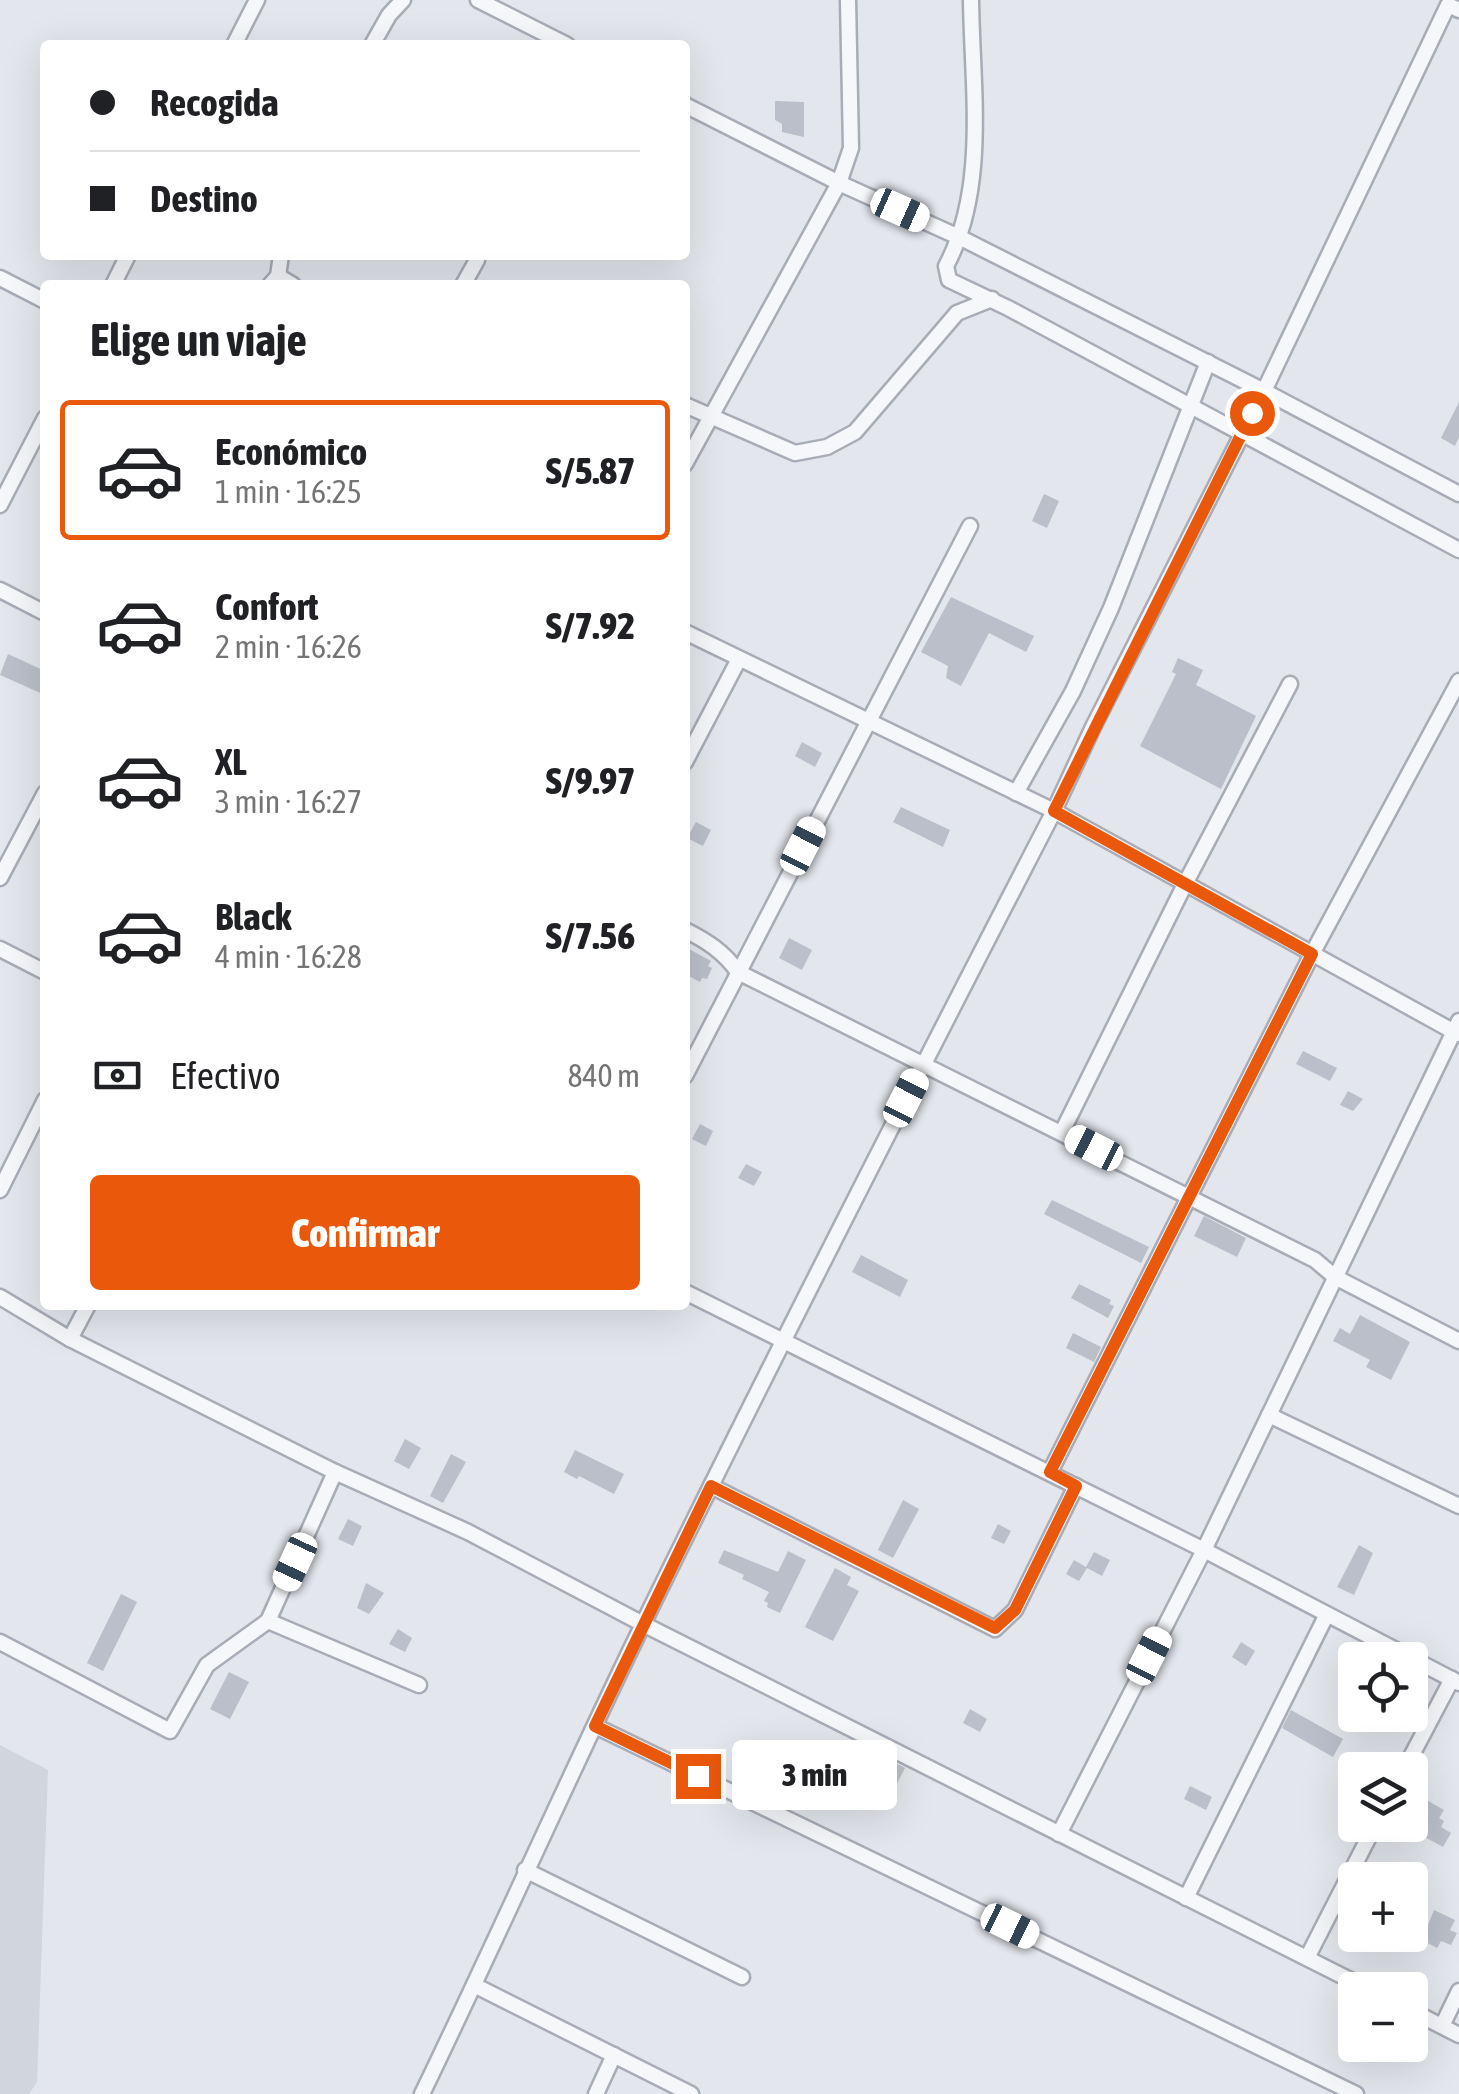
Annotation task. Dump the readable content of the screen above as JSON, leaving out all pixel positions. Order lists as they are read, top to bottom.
{
  "page": {
    "banner": ["Recogida", "Destino"],
    "heading": "Elige un viaje",
    "list": [
      {
        "name": "Económico",
        "note": "1 min · 16:25",
        "value": "S/5.87"
      },
      {
        "name": "Confort",
        "note": "2 min · 16:26",
        "value": "S/7.92"
      },
      {
        "name": "XL",
        "note": "3 min · 16:27",
        "value": "S/9.97"
      },
      {
        "name": "Black",
        "note": "4 min · 16:28",
        "value": "S/7.56"
      }
    ],
    "pay": ["Efectivo", "840 m"],
    "buttons": "Confirmar",
    "map_buttons": ["+", "−"],
    "bubble": "3 min"
  }
}
